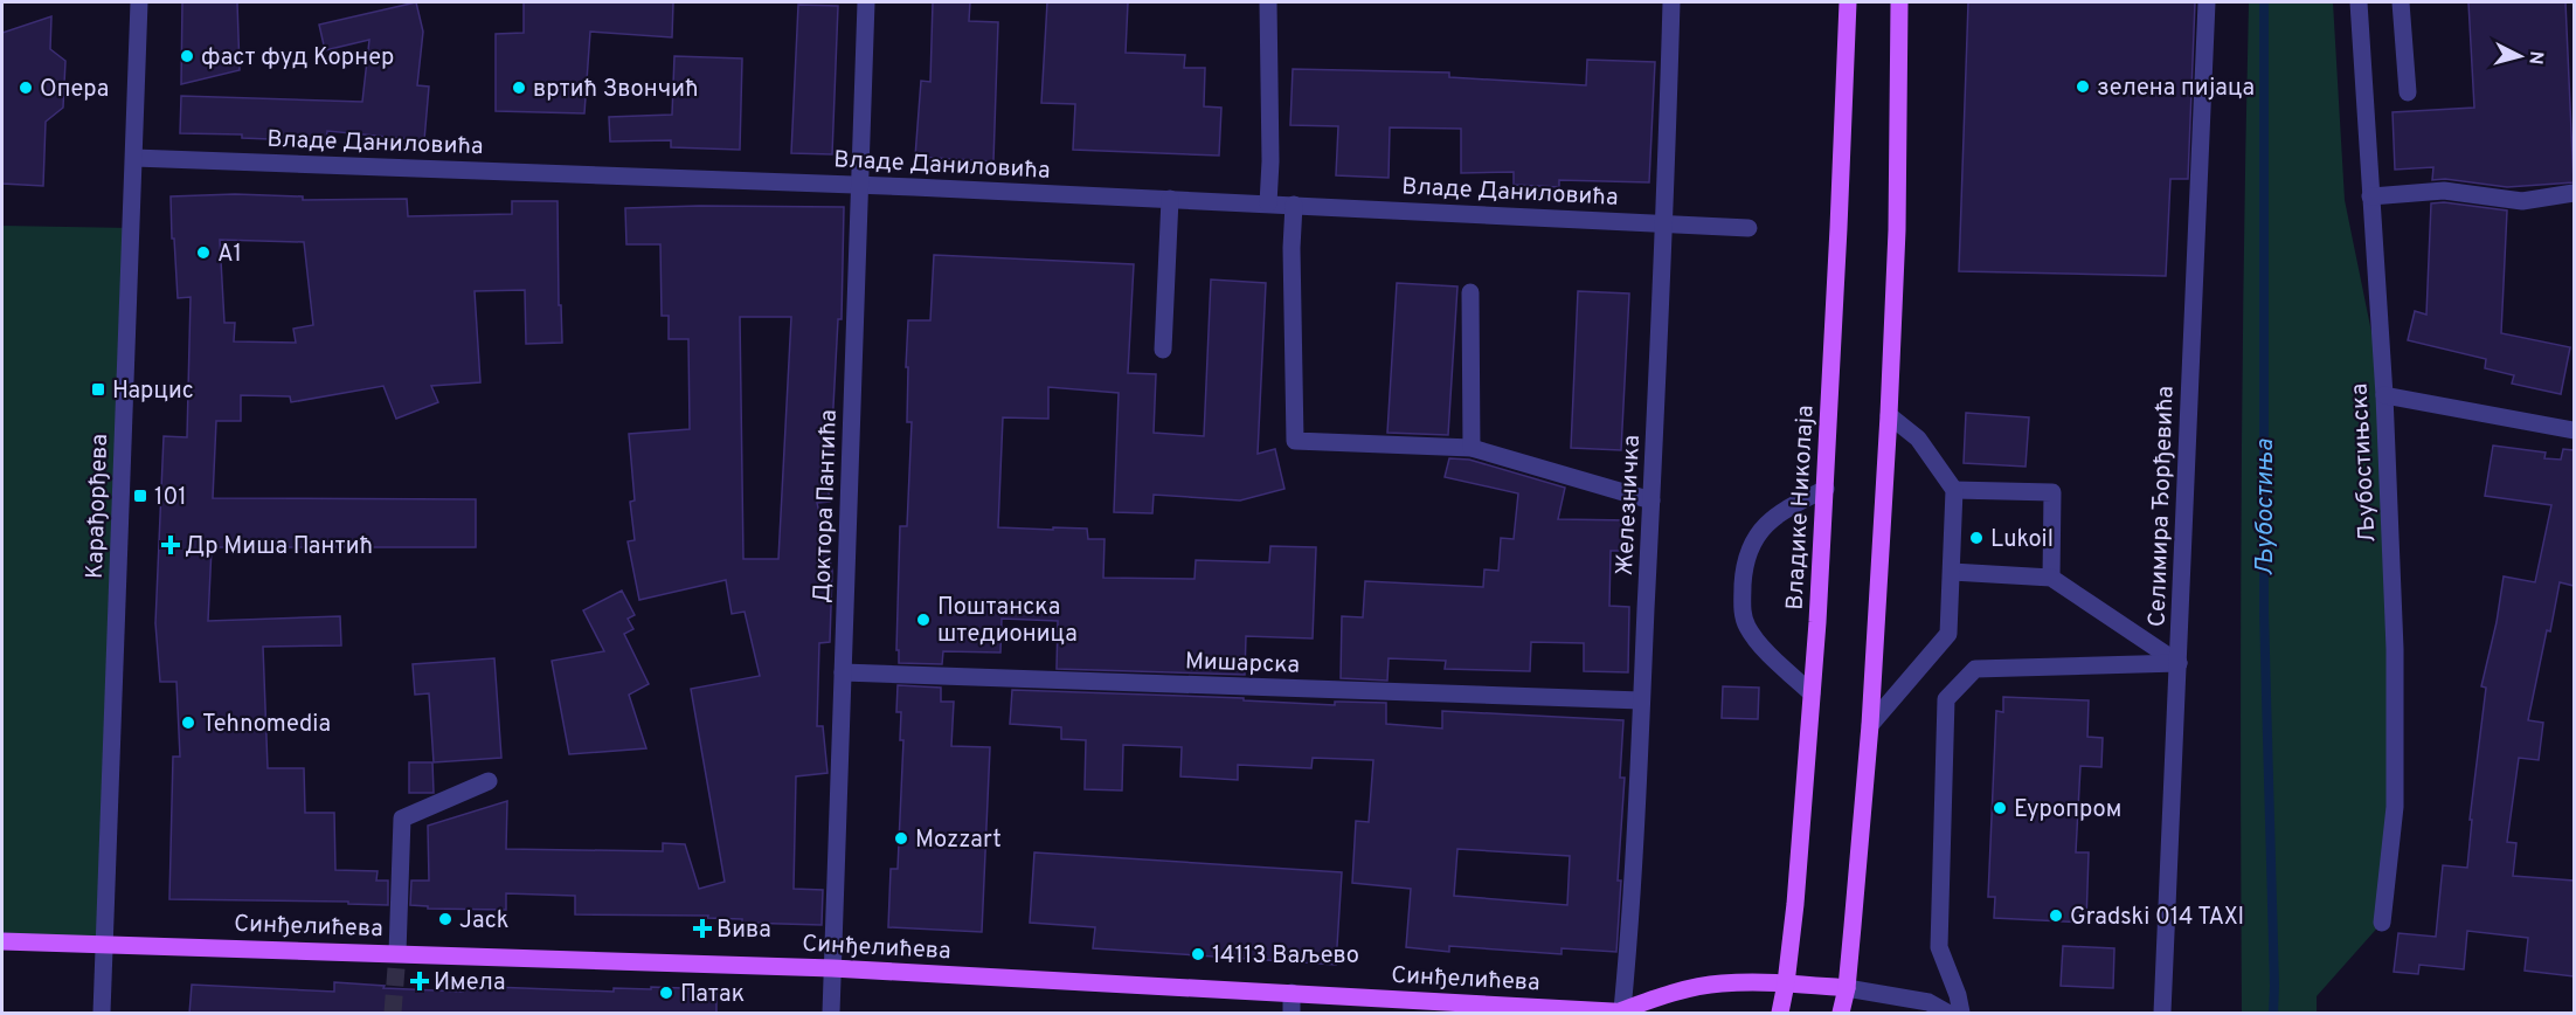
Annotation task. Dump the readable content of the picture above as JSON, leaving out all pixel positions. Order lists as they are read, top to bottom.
{
  "streets": {
    "main road": ["Владике Николаја", "Синђелићева"],
    "street": [
      "Владе Даниловића",
      "Љубостињска",
      "Железничка",
      "Карађорђева",
      "Доктора Пантића",
      "Селимира Ђорђевића",
      "Мишарска"
    ]
  },
  "crossings": [
    ["Владе Даниловића", "Железничка"],
    ["Владе Даниловића", "Карађорђева"],
    ["Владе Даниловића", "Доктора Пантића"],
    ["Железничка", "Мишарска"],
    ["Железничка", "Синђелићева"],
    ["Карађорђева", "Синђелићева"],
    ["Доктора Пантића", "Мишарска"],
    ["Доктора Пантића", "Синђелићева"],
    ["Владике Николаја", "Синђелићева"]
  ],
  "water": ["Љубостиња"],
  "places": {
    "other": [
      "фаст фуд Корнер",
      "зелена пијаца",
      "Опера",
      "вртић Звончић",
      "A1",
      "Lukoil",
      "Поштанска штедионица",
      "Tehnomedia",
      "Еуропром",
      "Mozzart",
      "Gradski 014 TAXI",
      "Jack",
      "14113 Ваљево",
      "Патак"
    ],
    "transit": ["Нарцис", "101"],
    "health": ["Др Миша Пантић", "Вива", "Имела"]
  },
  "north": "right"
}
